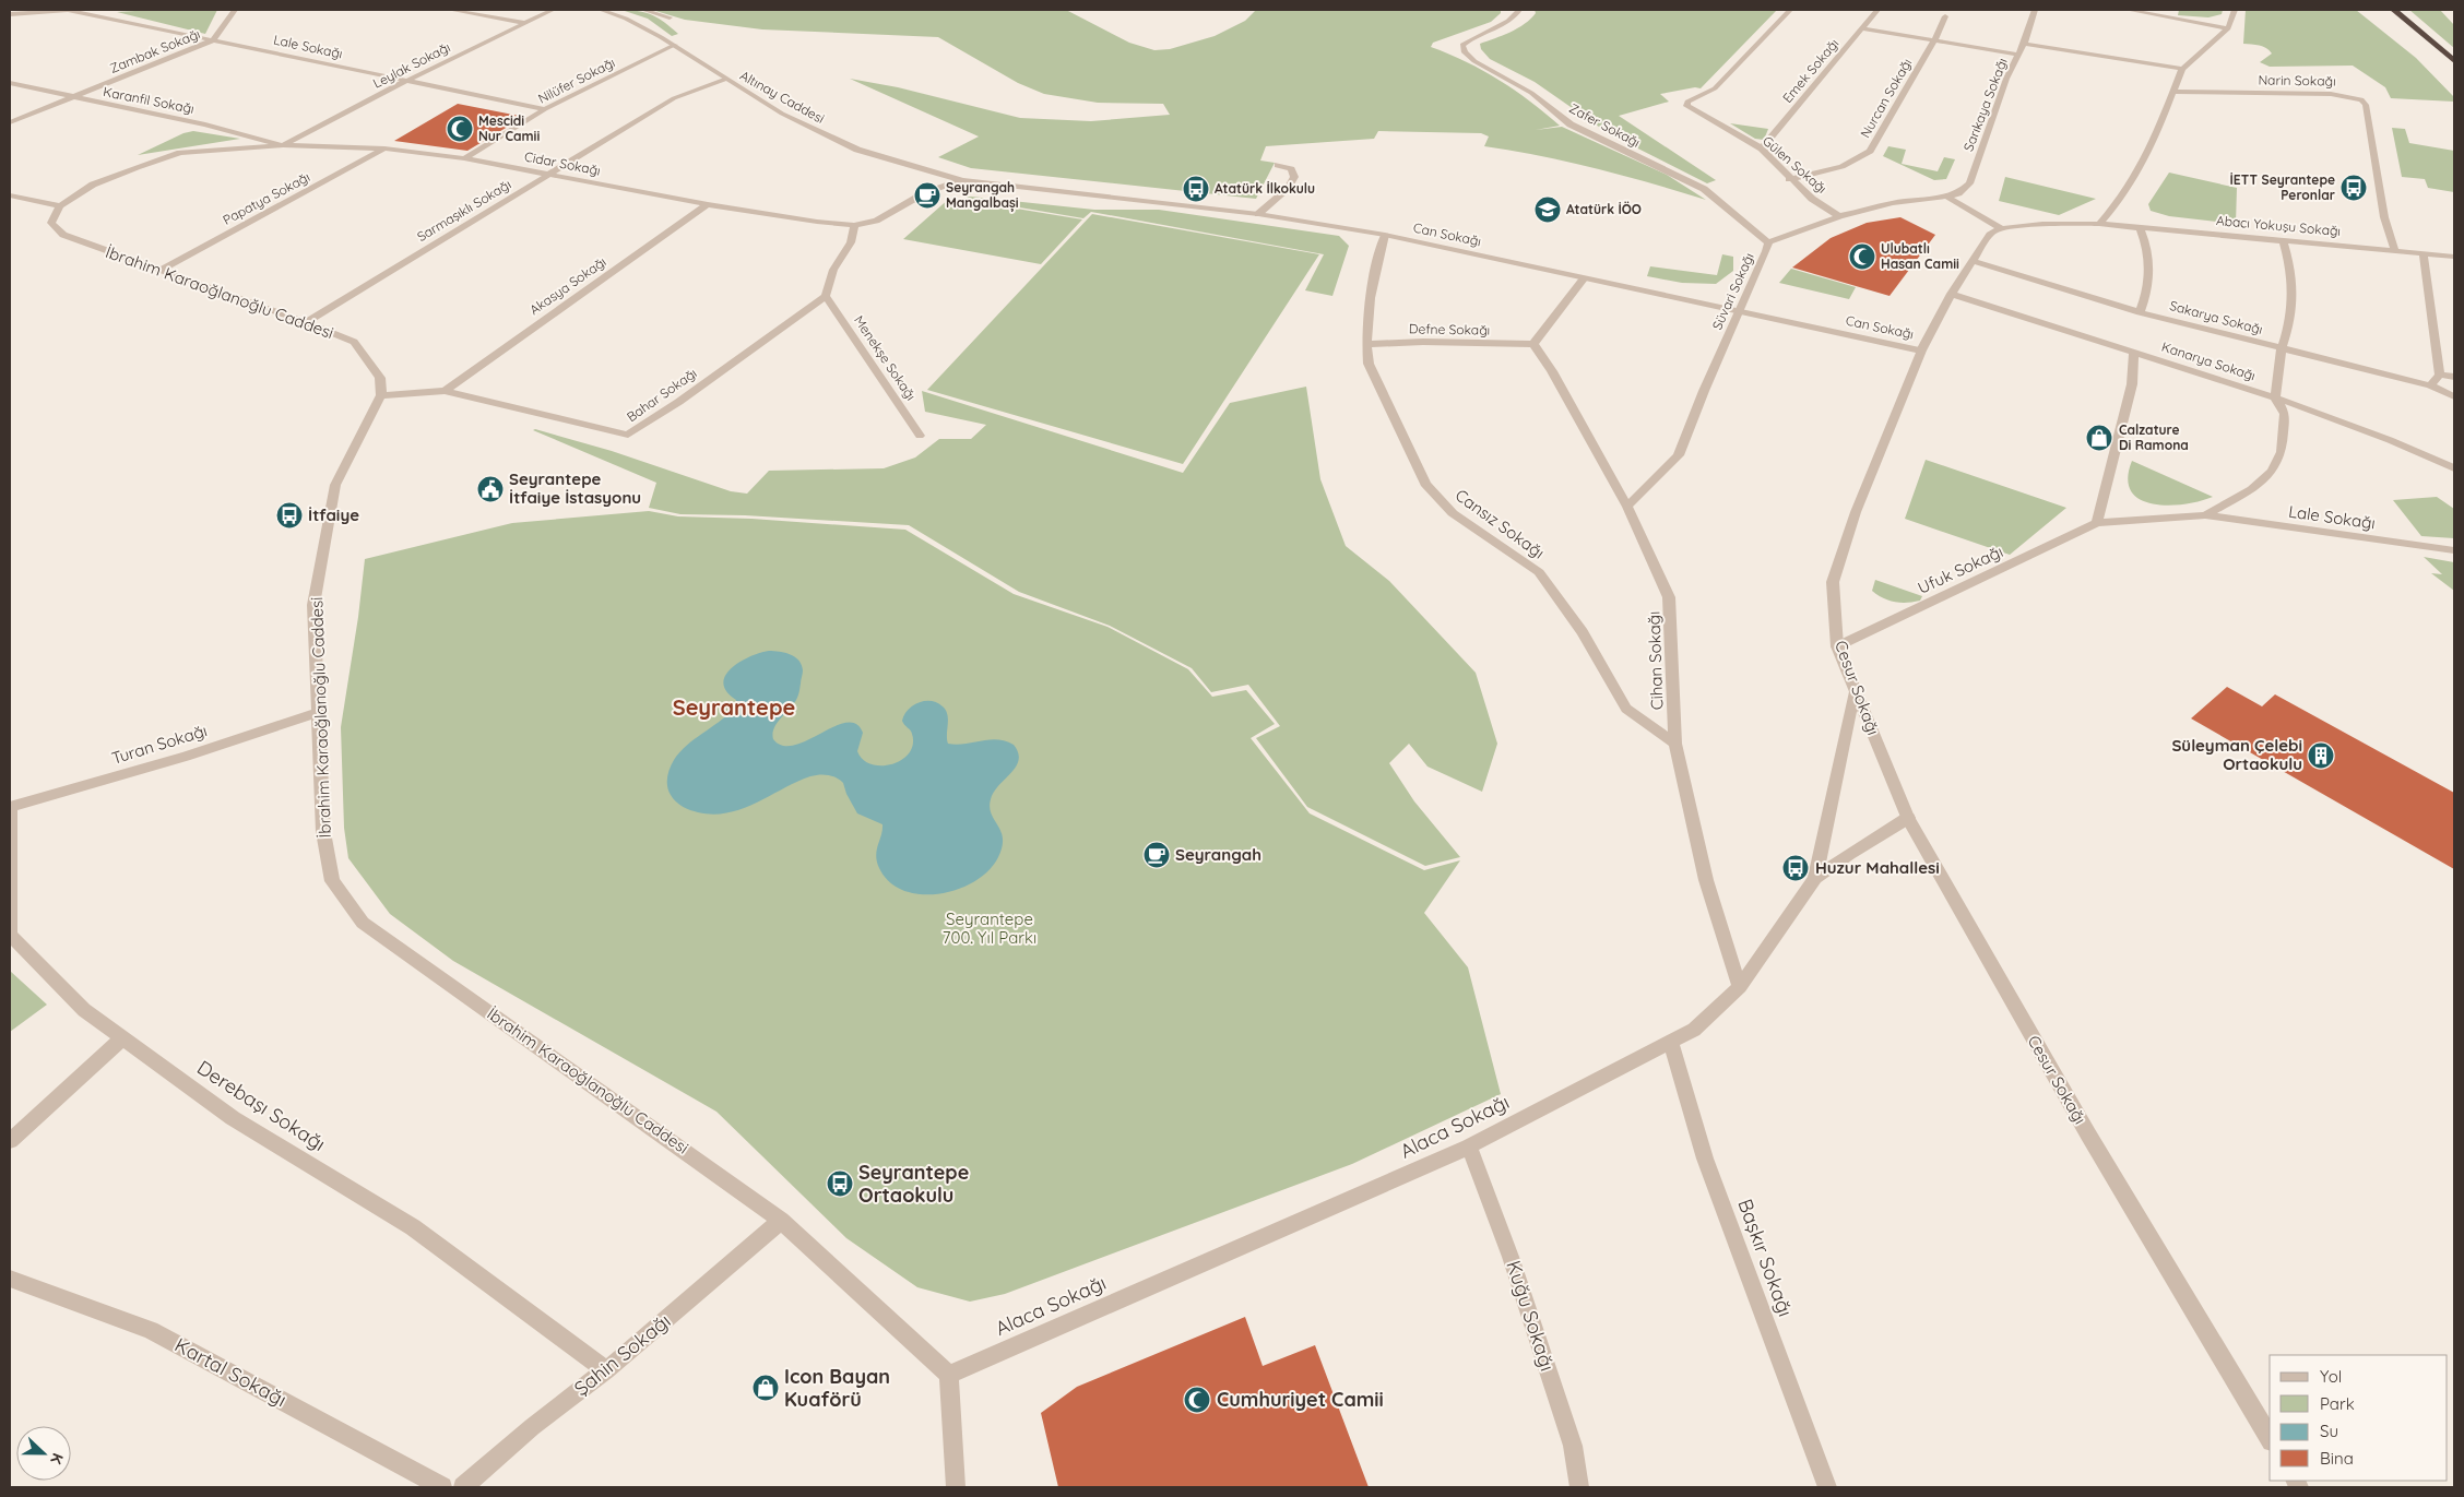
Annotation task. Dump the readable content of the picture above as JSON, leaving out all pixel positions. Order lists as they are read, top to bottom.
{
  "streets": {
    "street": [
      "Lale Sokağı",
      "Zambak Sokağı",
      "Leylak Sokağı",
      "Emek Sokağı",
      "Nilüfer Sokağı",
      "Narin Sokağı",
      "Altınay Caddesi",
      "Nurcan Sokağı",
      "Karanfil Sokağı",
      "Sarıkaya Sokağı",
      "Zafer Sokağı",
      "Cidar Sokağı",
      "Gülen Sokağı",
      "Papatya Sokağı",
      "Sarmaşıklı Sokağı",
      "Abacı Yokuşu Sokağı",
      "Can Sokağı",
      "Akasya Sokağı",
      "Süvari Sokağı",
      "İbrahim Karaoğlanoğlu Caddesi",
      "Sakarya Sokağı",
      "Defne Sokağı",
      "Menekşe Sokağı",
      "Kanarya Sokağı",
      "Bahar Sokağı",
      "Cansız Sokağı",
      "Ufuk Sokağı",
      "Cihan Sokağı",
      "Cesur Sokağı",
      "Turan Sokağı",
      "Derebaşı Sokağı",
      "Alaca Sokağı",
      "Başkır Sokağı",
      "Kuğu Sokağı",
      "Şahin Sokağı",
      "Kartal Sokağı"
    ]
  },
  "crossings": [
    ["Lale Sokağı", "Zambak Sokağı"],
    ["Lale Sokağı", "Leylak Sokağı"],
    ["Lale Sokağı", "Nilüfer Sokağı"],
    ["Lale Sokağı", "Ufuk Sokağı"],
    ["Zambak Sokağı", "Karanfil Sokağı"],
    ["Leylak Sokağı", "Karanfil Sokağı"],
    ["Leylak Sokağı", "Cidar Sokağı"],
    ["Emek Sokağı", "Nurcan Sokağı"],
    ["Emek Sokağı", "Gülen Sokağı"],
    ["Nilüfer Sokağı", "Altınay Caddesi"],
    ["Nilüfer Sokağı", "Cidar Sokağı"],
    ["Narin Sokağı", "Abacı Yokuşu Sokağı"],
    ["Altınay Caddesi", "Cidar Sokağı"],
    ["Altınay Caddesi", "Sarmaşıklı Sokağı"],
    ["Altınay Caddesi", "Can Sokağı"],
    ["Nurcan Sokağı", "Sarıkaya Sokağı"],
    ["Nurcan Sokağı", "Gülen Sokağı"],
    ["Karanfil Sokağı", "Cidar Sokağı"],
    ["Sarıkaya Sokağı", "Süvari Sokağı"],
    ["Zafer Sokağı", "Süvari Sokağı"],
    ["Cidar Sokağı", "Papatya Sokağı"],
    ["Cidar Sokağı", "Sarmaşıklı Sokağı"],
    ["Cidar Sokağı", "Can Sokağı"],
    ["Cidar Sokağı", "Akasya Sokağı"],
    ["Cidar Sokağı", "İbrahim Karaoğlanoğlu Caddesi"],
    ["Gülen Sokağı", "Süvari Sokağı"],
    ["Papatya Sokağı", "İbrahim Karaoğlanoğlu Caddesi"],
    ["Sarmaşıklı Sokağı", "İbrahim Karaoğlanoğlu Caddesi"],
    ["Can Sokağı", "Süvari Sokağı"],
    ["Can Sokağı", "Cansız Sokağı"],
    ["Can Sokağı", "Cesur Sokağı"],
    ["Akasya Sokağı", "Bahar Sokağı"],
    ["Süvari Sokağı", "Cihan Sokağı"],
    ["İbrahim Karaoğlanoğlu Caddesi", "Bahar Sokağı"],
    ["İbrahim Karaoğlanoğlu Caddesi", "Turan Sokağı"],
    ["İbrahim Karaoğlanoğlu Caddesi", "Alaca Sokağı"],
    ["İbrahim Karaoğlanoğlu Caddesi", "Şahin Sokağı"],
    ["Sakarya Sokağı", "Cesur Sokağı"],
    ["Defne Sokağı", "Cansız Sokağı"],
    ["Defne Sokağı", "Cihan Sokağı"],
    ["Menekşe Sokağı", "Bahar Sokağı"],
    ["Kanarya Sokağı", "Cesur Sokağı"],
    ["Cansız Sokağı", "Cihan Sokağı"],
    ["Ufuk Sokağı", "Cesur Sokağı"],
    ["Cihan Sokağı", "Alaca Sokağı"],
    ["Cesur Sokağı", "Alaca Sokağı"],
    ["Turan Sokağı", "Derebaşı Sokağı"],
    ["Derebaşı Sokağı", "Şahin Sokağı"],
    ["Alaca Sokağı", "Başkır Sokağı"],
    ["Alaca Sokağı", "Kuğu Sokağı"]
  ],
  "districts": ["Seyrantepe"],
  "parks": ["Seyrantepe 700. Yıl Parkı"],
  "places": {
    "mosque": ["Mescidi Nur Camii", "Ulubatlı Hasan Camii", "Cumhuriyet Camii"],
    "bus stop": [
      "İETT Seyrantepe Peronlar",
      "Atatürk İlkokulu",
      "İtfaiye",
      "Huzur Mahallesi",
      "Seyrantepe Ortaokulu"
    ],
    "cafe": ["Seyrangah Mangalbași", "Seyrangah"],
    "school or university": ["Atatürk İÖO"],
    "shop": ["Calzature Di Ramona", "Icon Bayan Kuaförü"],
    "public building": ["Seyrantepe İtfaiye İstasyonu"],
    "building": ["Süleyman Çelebi Ortaokulu"]
  },
  "legend": [
    "Yol",
    "Park",
    "Su",
    "Bina"
  ],
  "north": "right"
}
